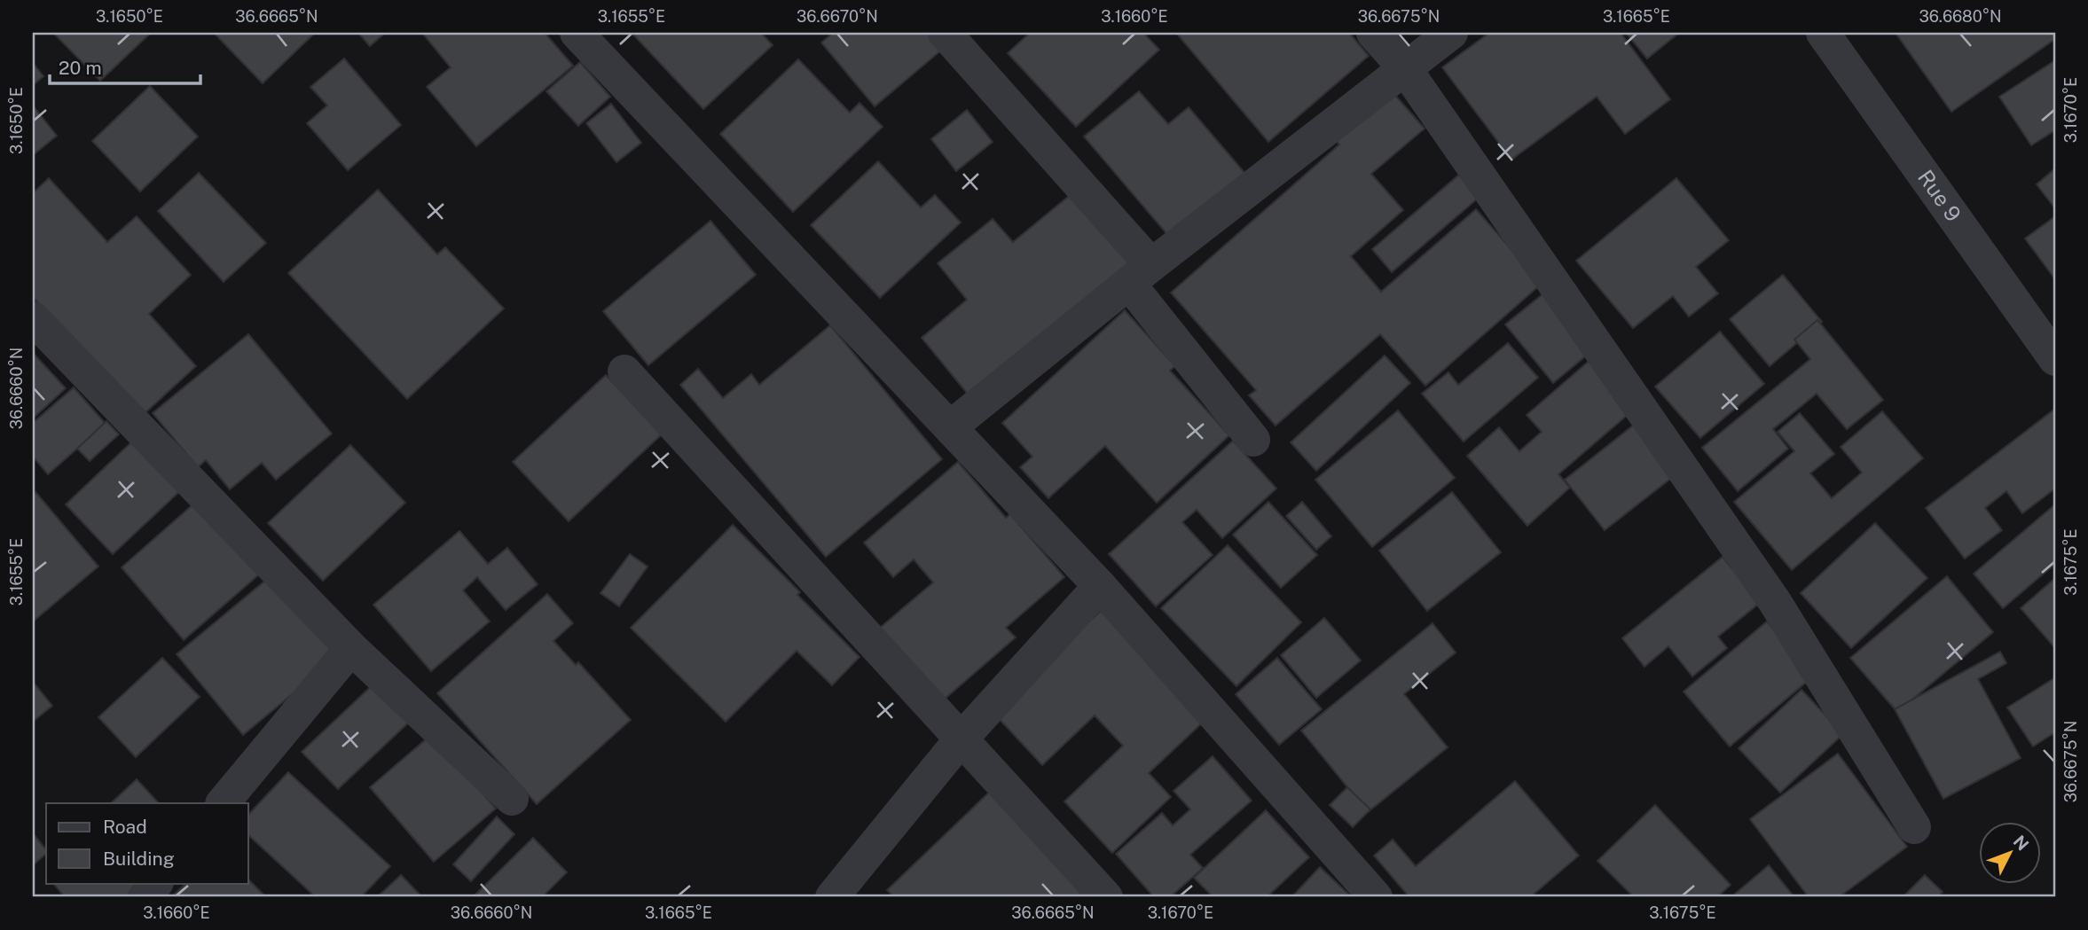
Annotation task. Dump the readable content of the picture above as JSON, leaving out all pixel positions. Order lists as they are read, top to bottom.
{
  "streets": {
    "street": ["Rue 9"]
  },
  "legend": ["Road", "Building"],
  "scale_bar": "20 m",
  "north": "top right",
  "coordinates": [
    "3.1650°E",
    "36.6665°N",
    "3.1655°E",
    "36.6670°N",
    "3.1660°E",
    "36.6675°N",
    "3.1665°E",
    "36.6680°N",
    "3.1670°E",
    "36.6660°N",
    "3.1675°E"
  ]
}
